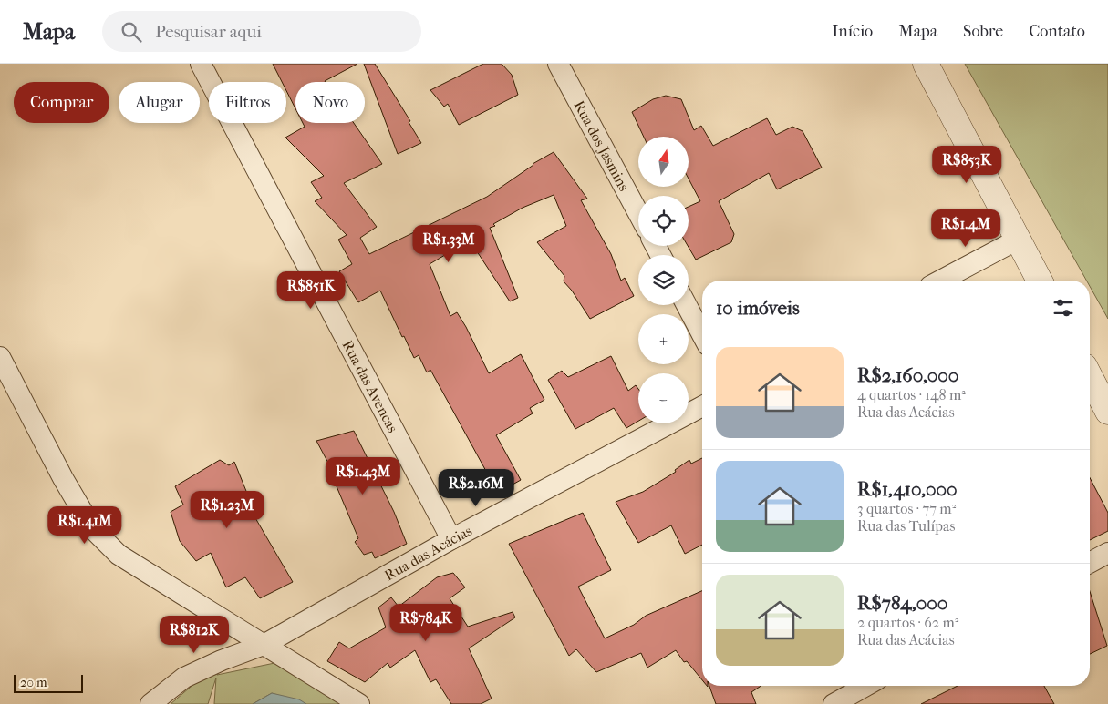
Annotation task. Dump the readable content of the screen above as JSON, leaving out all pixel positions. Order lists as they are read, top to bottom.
{
  "streets": {
    "street": ["Rua dos Jasmins", "Rua das Avencas", "Rua das Acácias"]
  },
  "crossings": [
    ["Rua das Avencas", "Rua das Acácias"]
  ],
  "scale_bar": "20 m",
  "north": "top",
  "page": {
    "header": "Mapa",
    "search": "Pesquisar aqui",
    "nav": [
      "Início",
      "Mapa",
      "Sobre",
      "Contato"
    ],
    "chip": [
      "Comprar",
      "Alugar",
      "Filtros",
      "Novo"
    ],
    "map_buttons": ["+", "−"],
    "price": [
      "R$853K",
      "R$1.4M",
      "R$1.33M",
      "R$851K",
      "R$1.43M",
      "R$2.16M",
      "R$1.23M",
      "R$1.41M",
      "R$784K",
      "R$812K"
    ],
    "heading": "10 imóveis",
    "list": [
      {
        "name": "R$2,160,000",
        "note": "4 quartos · 148 m² · Rua das Acácias"
      },
      {
        "name": "R$1,410,000",
        "note": "3 quartos · 77 m² · Rua das Tulípas"
      },
      {
        "name": "R$784,000",
        "note": "2 quartos · 62 m² · Rua das Acácias"
      }
    ],
    "scale": "20 m"
  }
}
